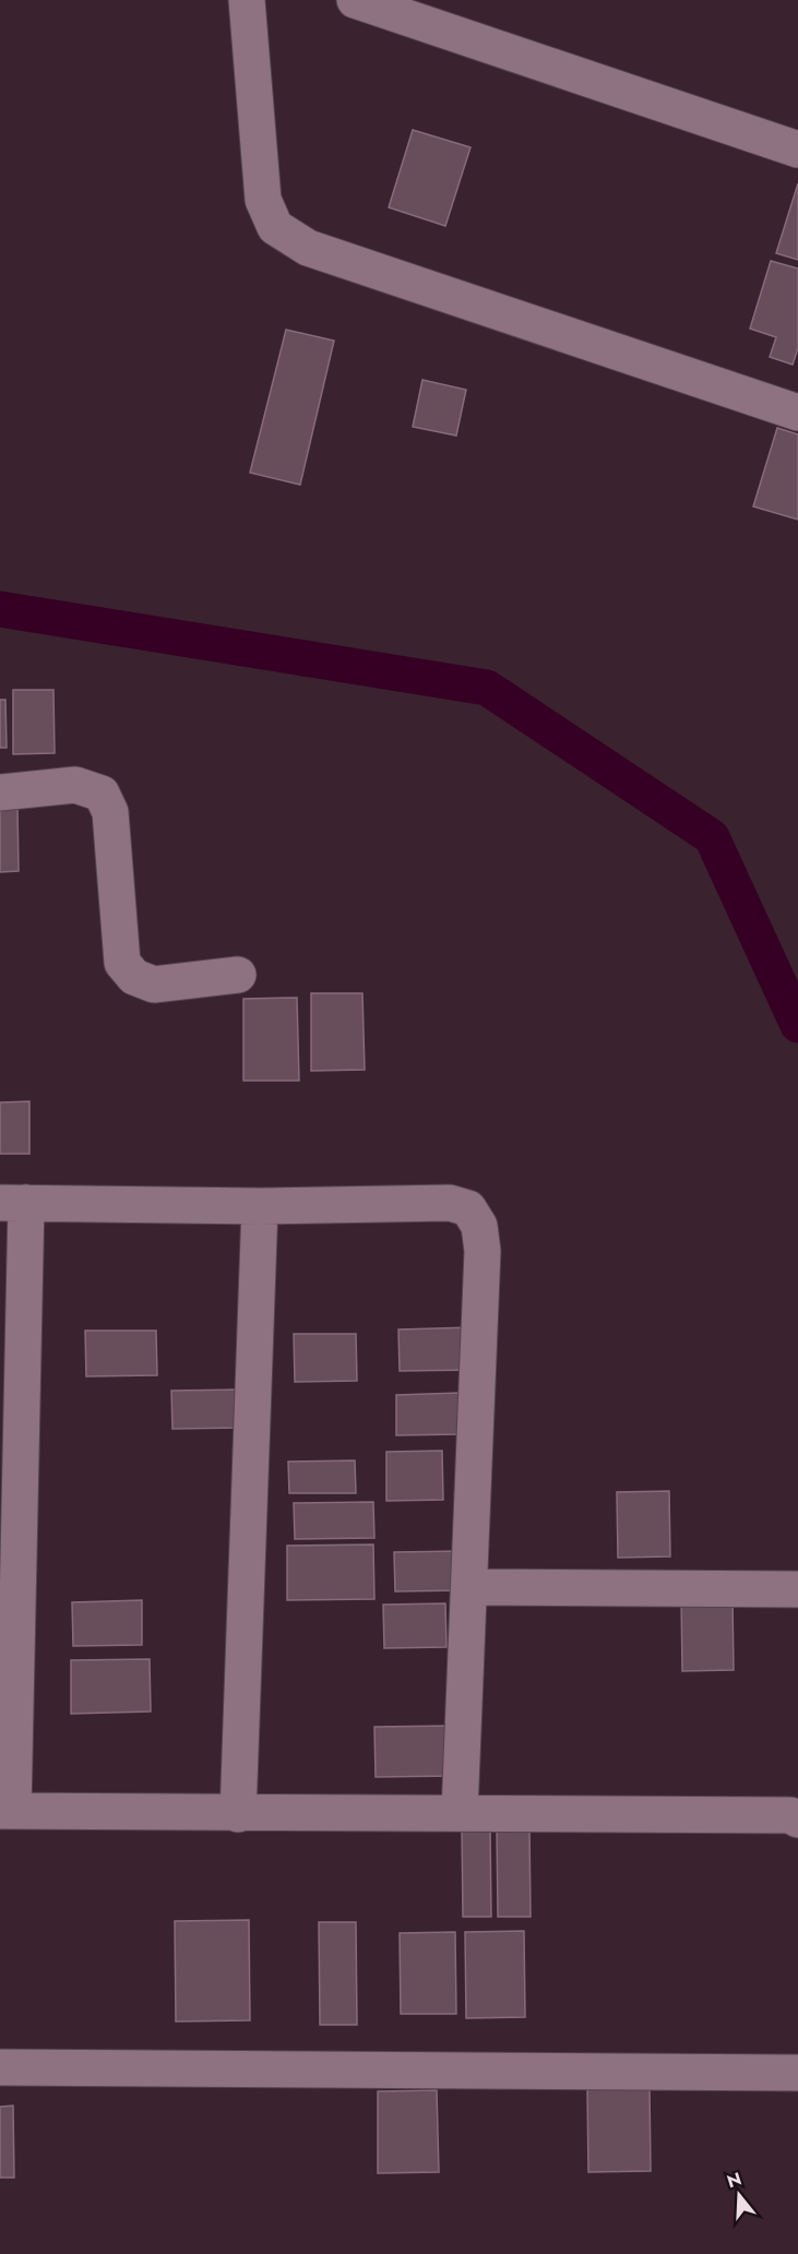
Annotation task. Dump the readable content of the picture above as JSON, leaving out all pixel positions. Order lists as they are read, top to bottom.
{
  "north": "top"
}
